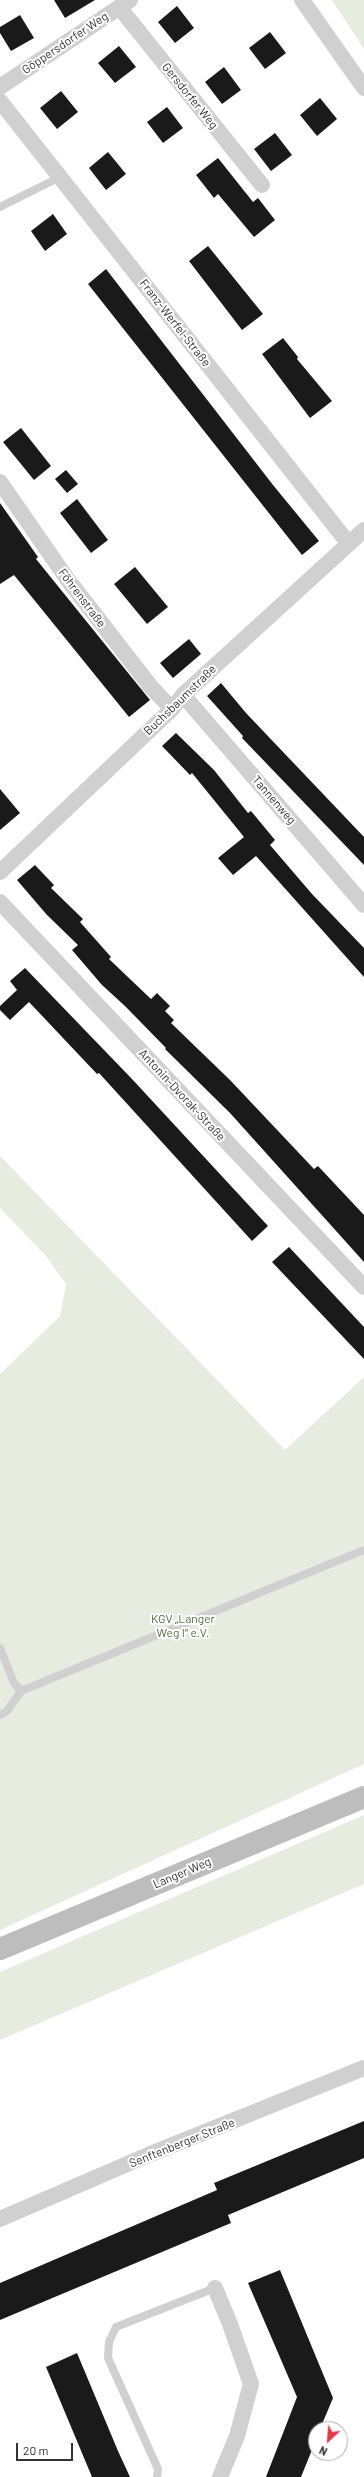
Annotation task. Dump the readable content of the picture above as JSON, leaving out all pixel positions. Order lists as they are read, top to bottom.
{
  "streets": {
    "main road": ["Langer Weg"],
    "street": [
      "Göppersdorfer Weg",
      "Gersdorfer Weg",
      "Franz-Werfel-Straße",
      "Föhrenstraße",
      "Buchsbaumstraße",
      "Tannenweg",
      "Antonin-Dvorak-Straße",
      "Senftenberger Straße"
    ]
  },
  "crossings": [
    ["Göppersdorfer Weg", "Gersdorfer Weg"],
    ["Franz-Werfel-Straße", "Buchsbaumstraße"],
    ["Föhrenstraße", "Buchsbaumstraße"],
    ["Buchsbaumstraße", "Tannenweg"]
  ],
  "parks": ["KGV „Langer Weg I“ e.V."],
  "scale_bar": "20 m",
  "north": "bottom left"
}
